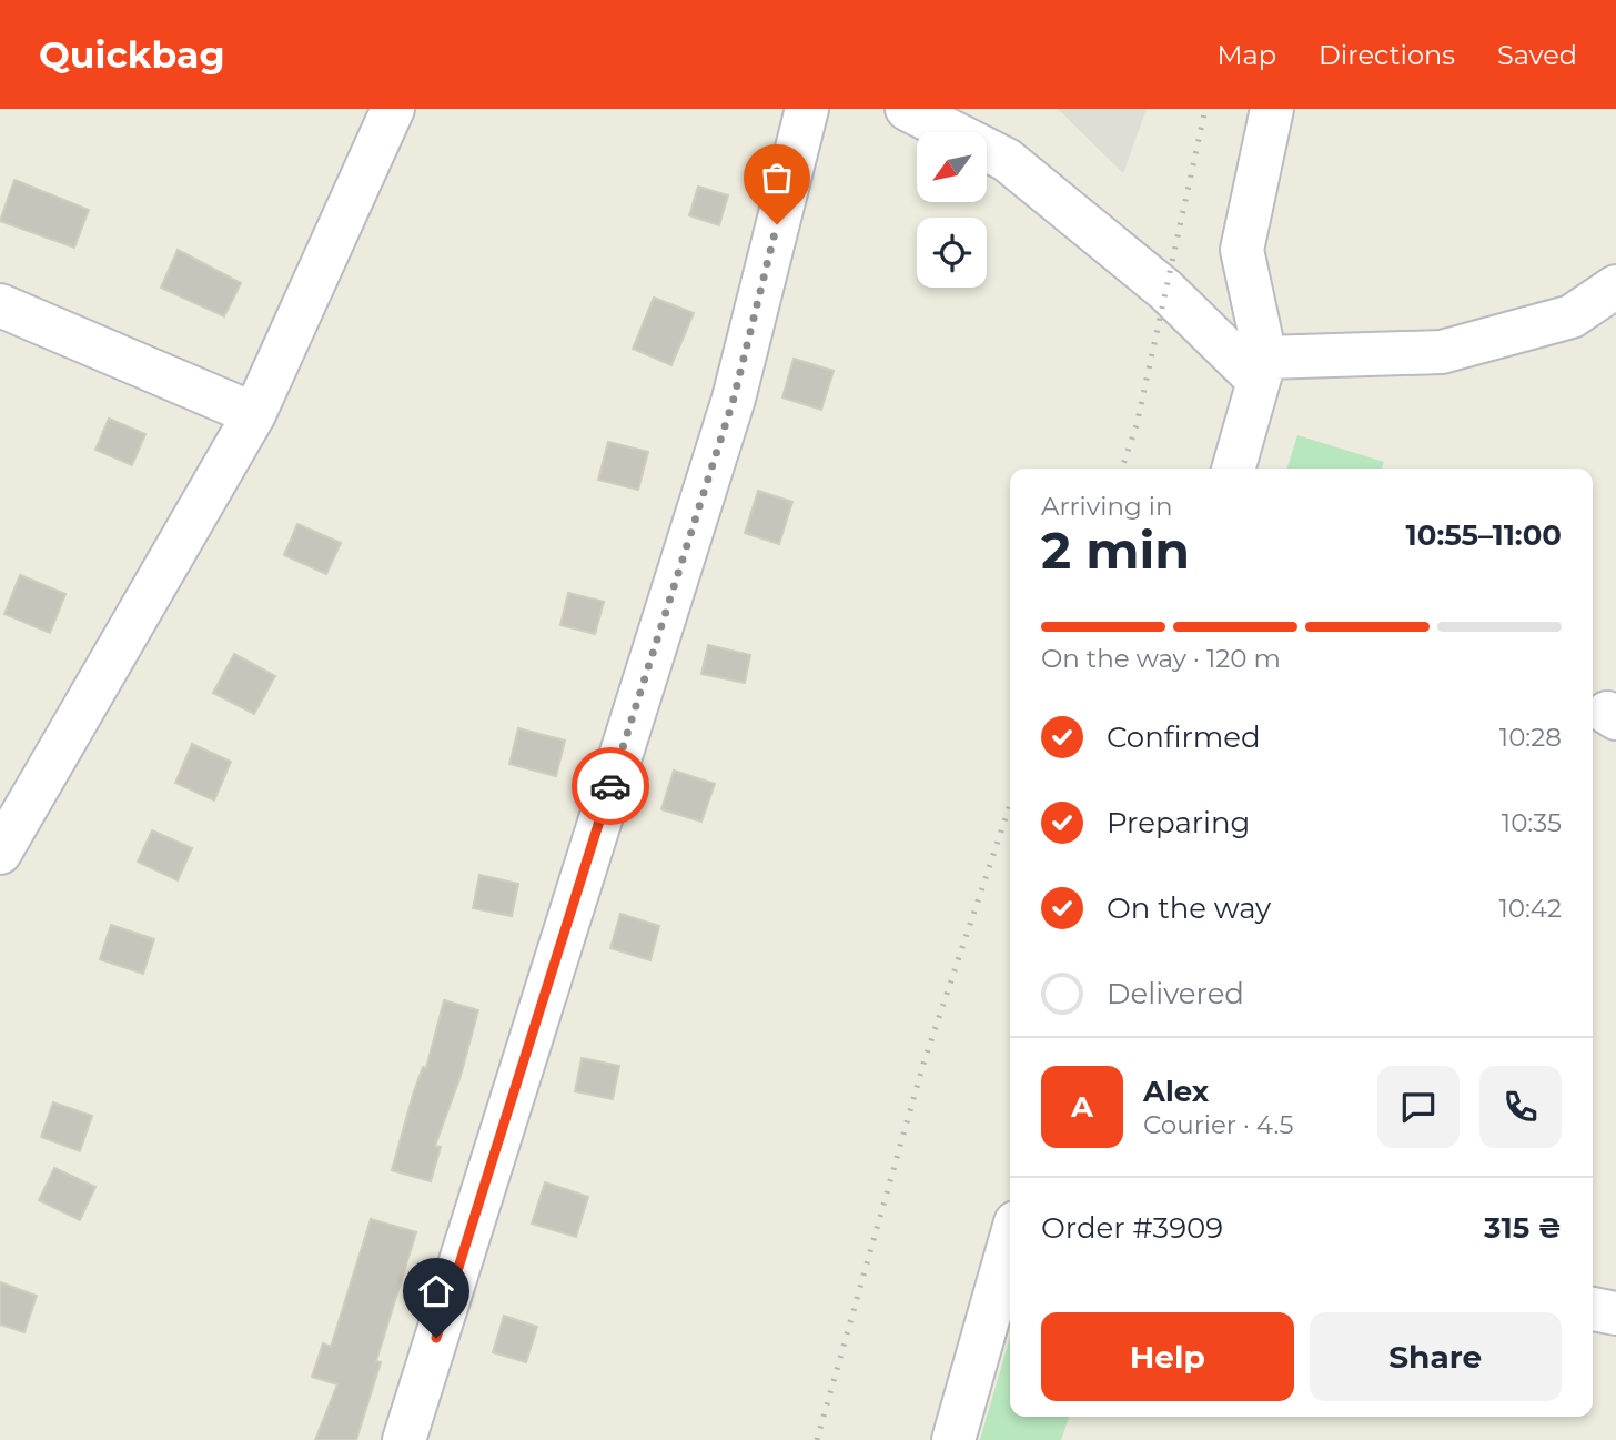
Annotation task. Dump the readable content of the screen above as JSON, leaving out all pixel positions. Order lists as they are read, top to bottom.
{
  "north": "bottom left",
  "page": {
    "header": "Quickbag",
    "nav": ["Map", "Directions", "Saved"],
    "heading": ["2 min", "Arriving in", "10:55–11:00"],
    "panel": [
      "Alex",
      "Courier · 4.5",
      "Order #3909",
      "315 ₴"
    ],
    "bar": "On the way · 120 m",
    "list": [
      ["Confirmed", "10:28"],
      ["Preparing", "10:35"],
      ["On the way", "10:42"],
      "Delivered"
    ],
    "round": "A",
    "buttons": ["Help", "Share"]
  }
}
